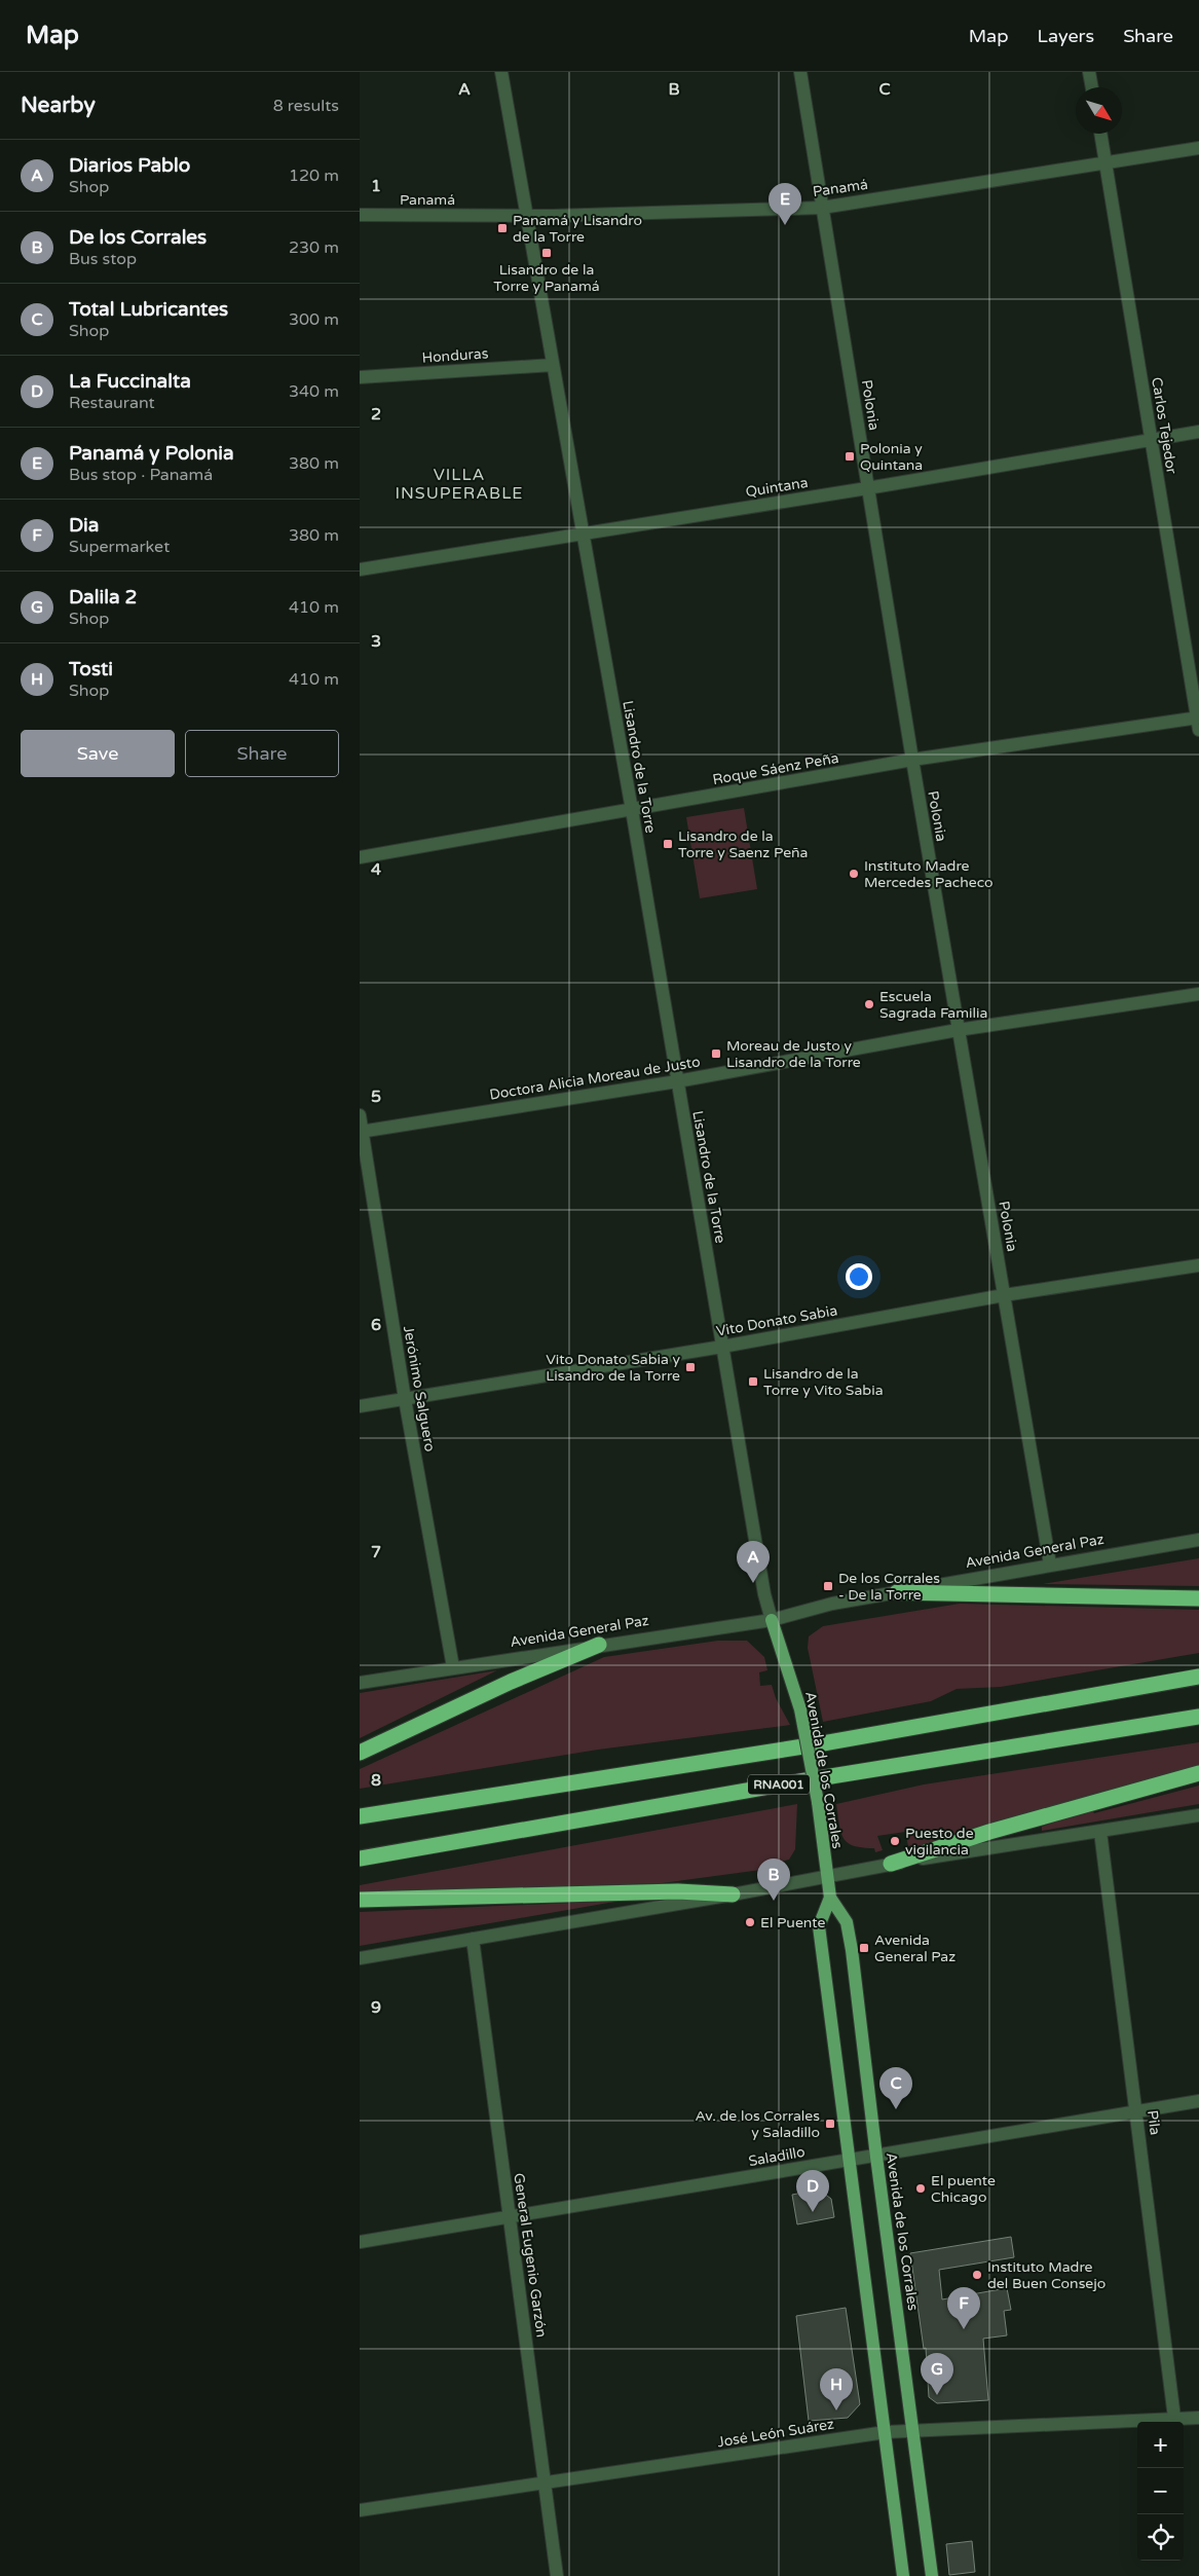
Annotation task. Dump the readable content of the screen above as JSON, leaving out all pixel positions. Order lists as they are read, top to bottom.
{
  "streets": {
    "highway": ["RNA001"],
    "main road": ["Avenida de los Corrales"],
    "street": [
      "Panamá",
      "Honduras",
      "Polonia",
      "Carlos Tejedor",
      "Quintana",
      "Lisandro de la Torre",
      "Roque Sáenz Peña",
      "Doctora Alicia Moreau de Justo",
      "Vito Donato Sabia",
      "Jerónimo Salguero",
      "Avenida General Paz",
      "Pila",
      "Saladillo",
      "General Eugenio Garzón",
      "José León Suárez"
    ]
  },
  "crossings": [
    ["Panamá", "Polonia"],
    ["Panamá", "Carlos Tejedor"],
    ["Panamá", "Lisandro de la Torre"],
    ["Honduras", "Lisandro de la Torre"],
    ["Polonia", "Quintana"],
    ["Polonia", "Roque Sáenz Peña"],
    ["Polonia", "Doctora Alicia Moreau de Justo"],
    ["Polonia", "Vito Donato Sabia"],
    ["Polonia", "Avenida General Paz"],
    ["Carlos Tejedor", "Quintana"],
    ["Carlos Tejedor", "Roque Sáenz Peña"],
    ["Quintana", "Lisandro de la Torre"],
    ["Lisandro de la Torre", "Roque Sáenz Peña"],
    ["Lisandro de la Torre", "Doctora Alicia Moreau de Justo"],
    ["Lisandro de la Torre", "Vito Donato Sabia"],
    ["Lisandro de la Torre", "Avenida General Paz"],
    ["Lisandro de la Torre", "Avenida de los Corrales"],
    ["Doctora Alicia Moreau de Justo", "Jerónimo Salguero"],
    ["Vito Donato Sabia", "Jerónimo Salguero"],
    ["Jerónimo Salguero", "Avenida General Paz"],
    ["Avenida General Paz", "Avenida de los Corrales"],
    ["Avenida de los Corrales", "Saladillo"],
    ["Avenida de los Corrales", "José León Suárez"],
    ["Pila", "Saladillo"],
    ["Pila", "José León Suárez"],
    ["Saladillo", "General Eugenio Garzón"],
    ["General Eugenio Garzón", "José León Suárez"]
  ],
  "districts": ["VILLA INSUPERABLE"],
  "places": {
    "transit": [
      "Panamá y Lisandro de la Torre",
      "Lisandro de la Torre y Panamá",
      "Polonia y Quintana",
      "Lisandro de la Torre y Saenz Peña",
      "Moreau de Justo y Lisandro de la Torre",
      "Vito Donato Sabia y Lisandro de la Torre",
      "Lisandro de la Torre y Vito Sabia",
      "De los Corrales - De la Torre",
      "Avenida General Paz",
      "Av. de los Corrales y Saladillo"
    ],
    "other": [
      "Instituto Madre Mercedes Pacheco",
      "Escuela Sagrada Familia",
      "Puesto de vigilancia",
      "El Puente",
      "El puente Chicago",
      "Instituto Madre del Buen Consejo"
    ]
  },
  "north": "bottom right",
  "page": {
    "header": "Map",
    "nav": ["Map", "Layers", "Share"],
    "heading": ["Nearby", "8 results"],
    "list": [
      {
        "mark": "A",
        "name": "Diarios Pablo",
        "note": "Shop",
        "value": "120 m"
      },
      {
        "mark": "B",
        "name": "De los Corrales",
        "note": "Bus stop",
        "value": "230 m"
      },
      {
        "mark": "C",
        "name": "Total Lubricantes",
        "note": "Shop",
        "value": "300 m"
      },
      {
        "mark": "D",
        "name": "La Fuccinalta",
        "note": "Restaurant",
        "value": "340 m"
      },
      {
        "mark": "E",
        "name": "Panamá y Polonia",
        "note": "Bus stop · Panamá",
        "value": "380 m"
      },
      {
        "mark": "F",
        "name": "Dia",
        "note": "Supermarket",
        "value": "380 m"
      },
      {
        "mark": "G",
        "name": "Dalila 2",
        "note": "Shop",
        "value": "410 m"
      },
      {
        "mark": "H",
        "name": "Tosti",
        "note": "Shop",
        "value": "410 m"
      }
    ],
    "pins": [
      "E",
      "A",
      "B",
      "C",
      "D",
      "F",
      "G",
      "H"
    ],
    "buttons": ["Save", "Share"],
    "map_buttons": ["+", "−"]
  },
  "grid": {
    "columns": ["A", "B", "C"],
    "rows": [
      "1",
      "2",
      "3",
      "4",
      "5",
      "6",
      "7",
      "8",
      "9"
    ]
  }
}
